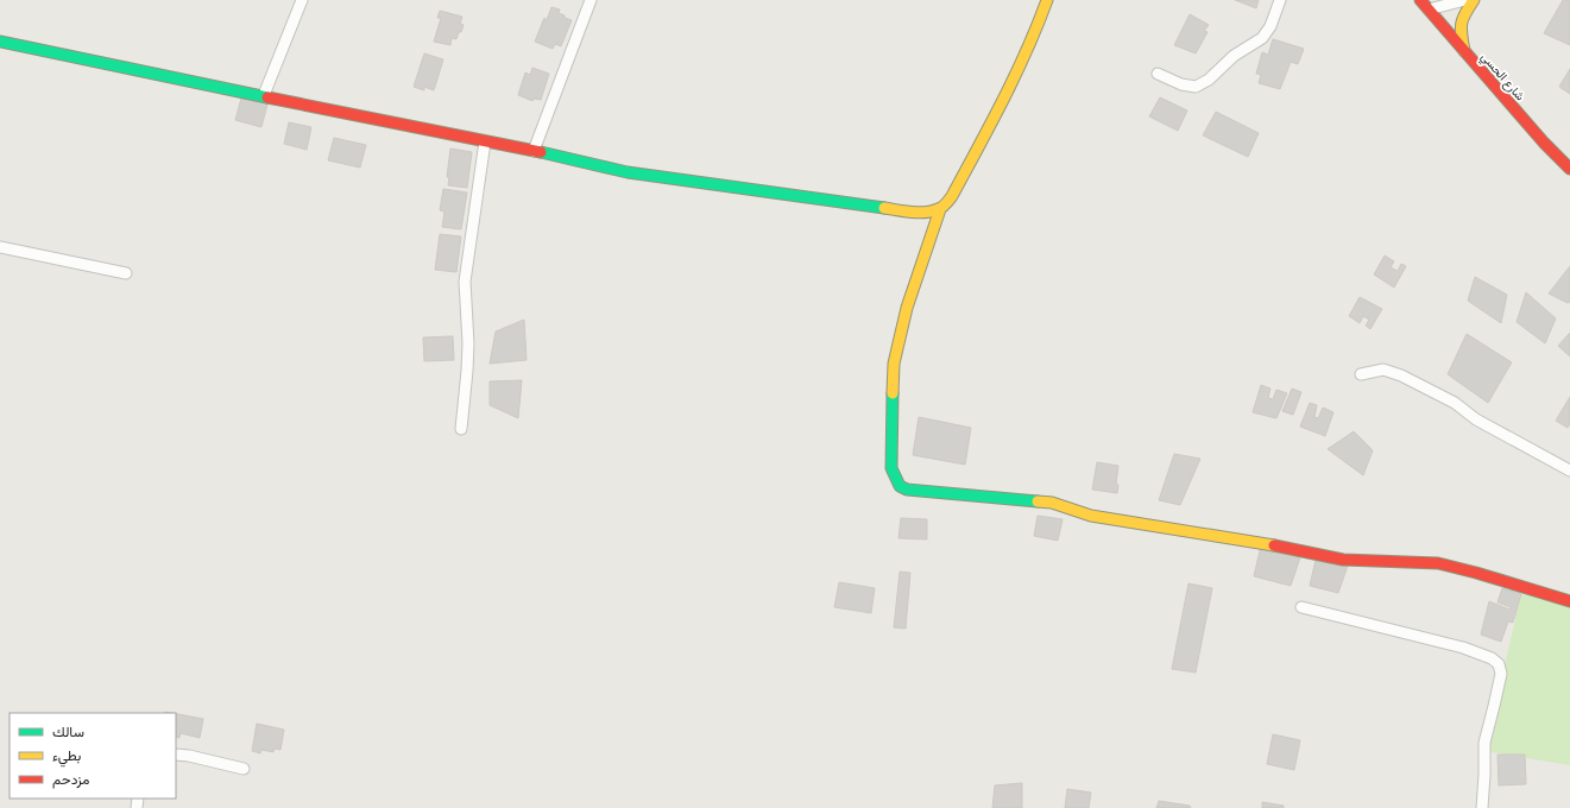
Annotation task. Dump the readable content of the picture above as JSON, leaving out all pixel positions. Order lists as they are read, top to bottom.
{
  "streets": {
    "street": ["شارع الحسي"]
  },
  "legend": ["سالك", "بطيء", "مزدحم"]
}
